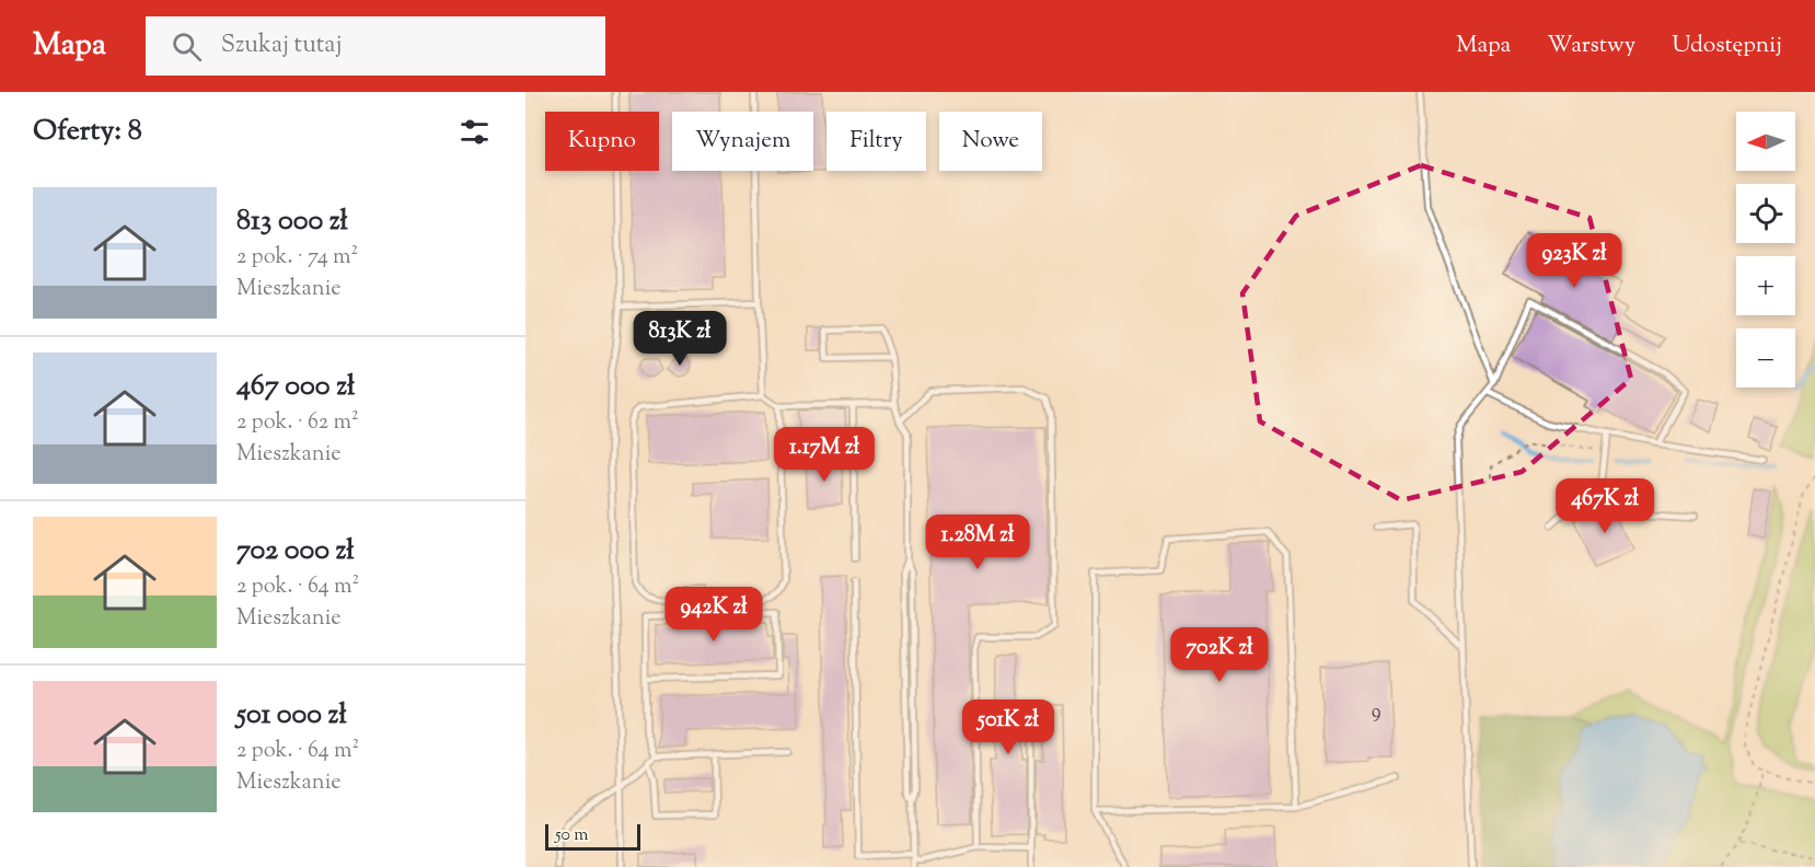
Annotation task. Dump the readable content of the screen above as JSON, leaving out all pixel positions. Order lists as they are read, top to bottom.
{
  "house_numbers": ["9"],
  "scale_bar": "50 m",
  "north": "left",
  "page": {
    "header": "Mapa",
    "search": "Szukaj tutaj",
    "nav": ["Mapa", "Warstwy", "Udostępnij"],
    "heading": "Oferty: 8",
    "map_buttons": ["+", "−"],
    "chip": [
      "Kupno",
      "Wynajem",
      "Filtry",
      "Nowe"
    ],
    "list": [
      {
        "name": "813 000 zł",
        "note": "2 pok. · 74 m² · Mieszkanie"
      },
      {
        "name": "467 000 zł",
        "note": "2 pok. · 62 m² · Mieszkanie"
      },
      {
        "name": "702 000 zł",
        "note": "2 pok. · 64 m² · Mieszkanie"
      },
      {
        "name": "501 000 zł",
        "note": "2 pok. · 64 m² · Mieszkanie"
      }
    ],
    "price": [
      "923K zł",
      "813K zł",
      "1.17M zł",
      "467K zł",
      "1.28M zł",
      "942K zł",
      "702K zł",
      "501K zł"
    ],
    "scale": "50 m"
  }
}
